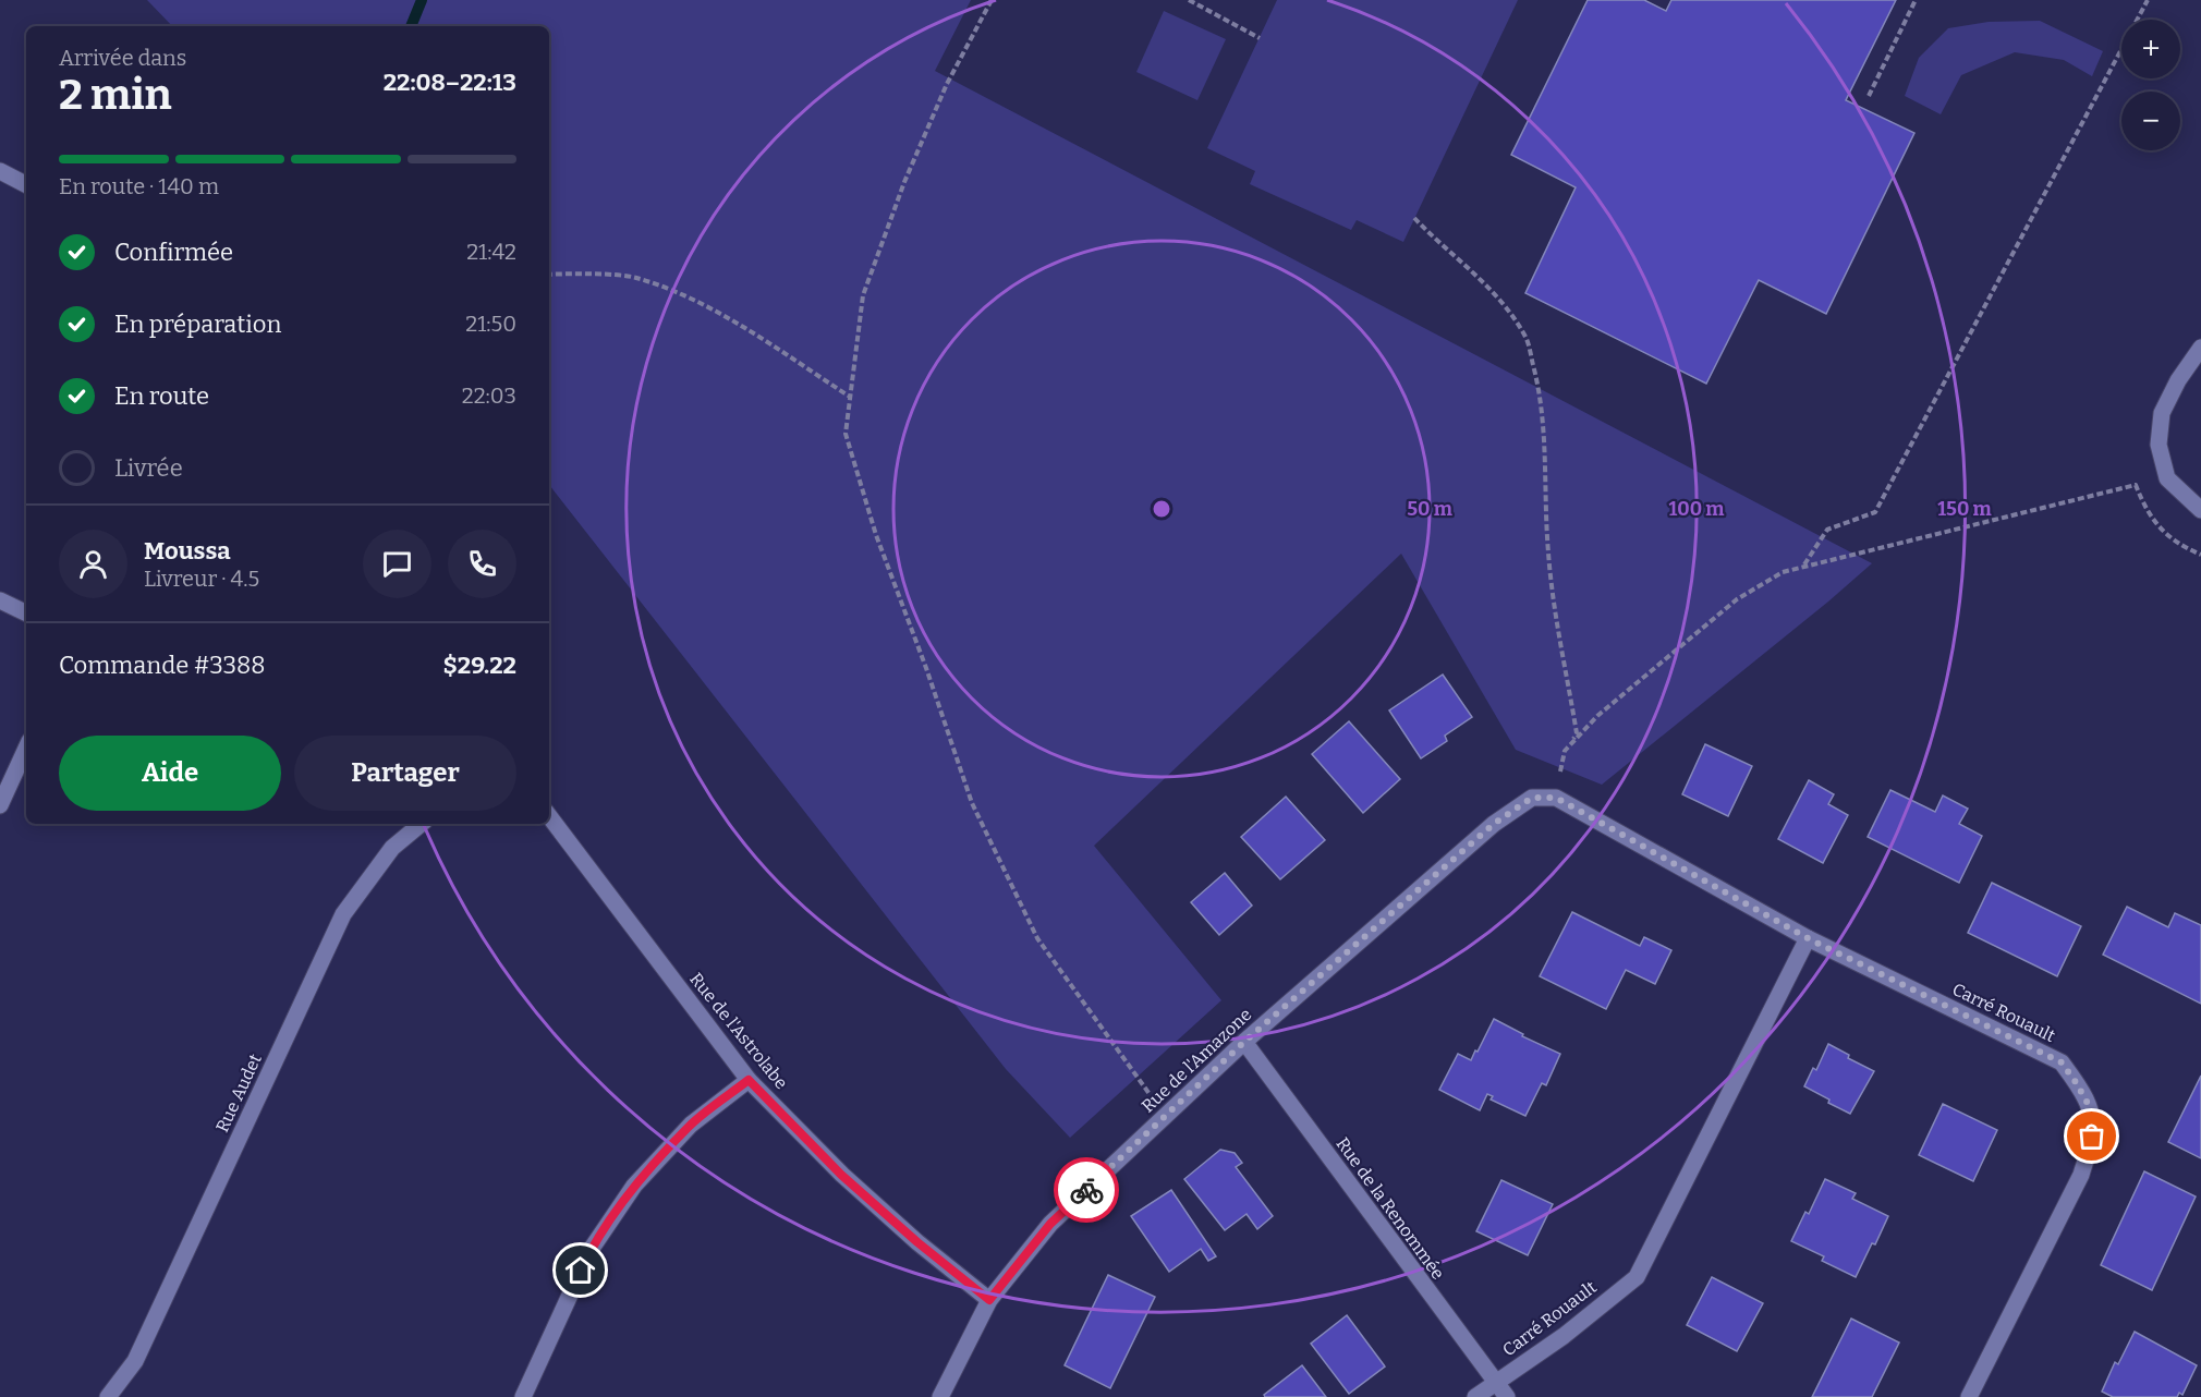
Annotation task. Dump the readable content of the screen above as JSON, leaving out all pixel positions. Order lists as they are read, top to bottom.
{
  "streets": {
    "street": [
      "Carré Rouault",
      "Rue de l'Astrolabe",
      "Rue de l'Amazone",
      "Rue Audet",
      "Rue de la Renommée"
    ]
  },
  "crossings": [
    ["Carré Rouault", "Rue de l'Amazone"],
    ["Carré Rouault", "Rue de la Renommée"],
    ["Rue de l'Astrolabe", "Rue de l'Amazone"],
    ["Rue de l'Amazone", "Rue de la Renommée"]
  ],
  "page": {
    "map_buttons": ["+", "−"],
    "heading": ["2 min", "Arrivée dans", "22:08–22:13"],
    "panel": [
      "Moussa",
      "Livreur · 4.5",
      "Commande #3388",
      "$29.22"
    ],
    "bar": "En route · 140 m",
    "list": [
      ["Confirmée", "21:42"],
      ["En préparation", "21:50"],
      ["En route", "22:03"],
      "Livrée"
    ],
    "buttons": ["Aide", "Partager"]
  },
  "rings": ["50 m", "100 m", "150 m"]
}
